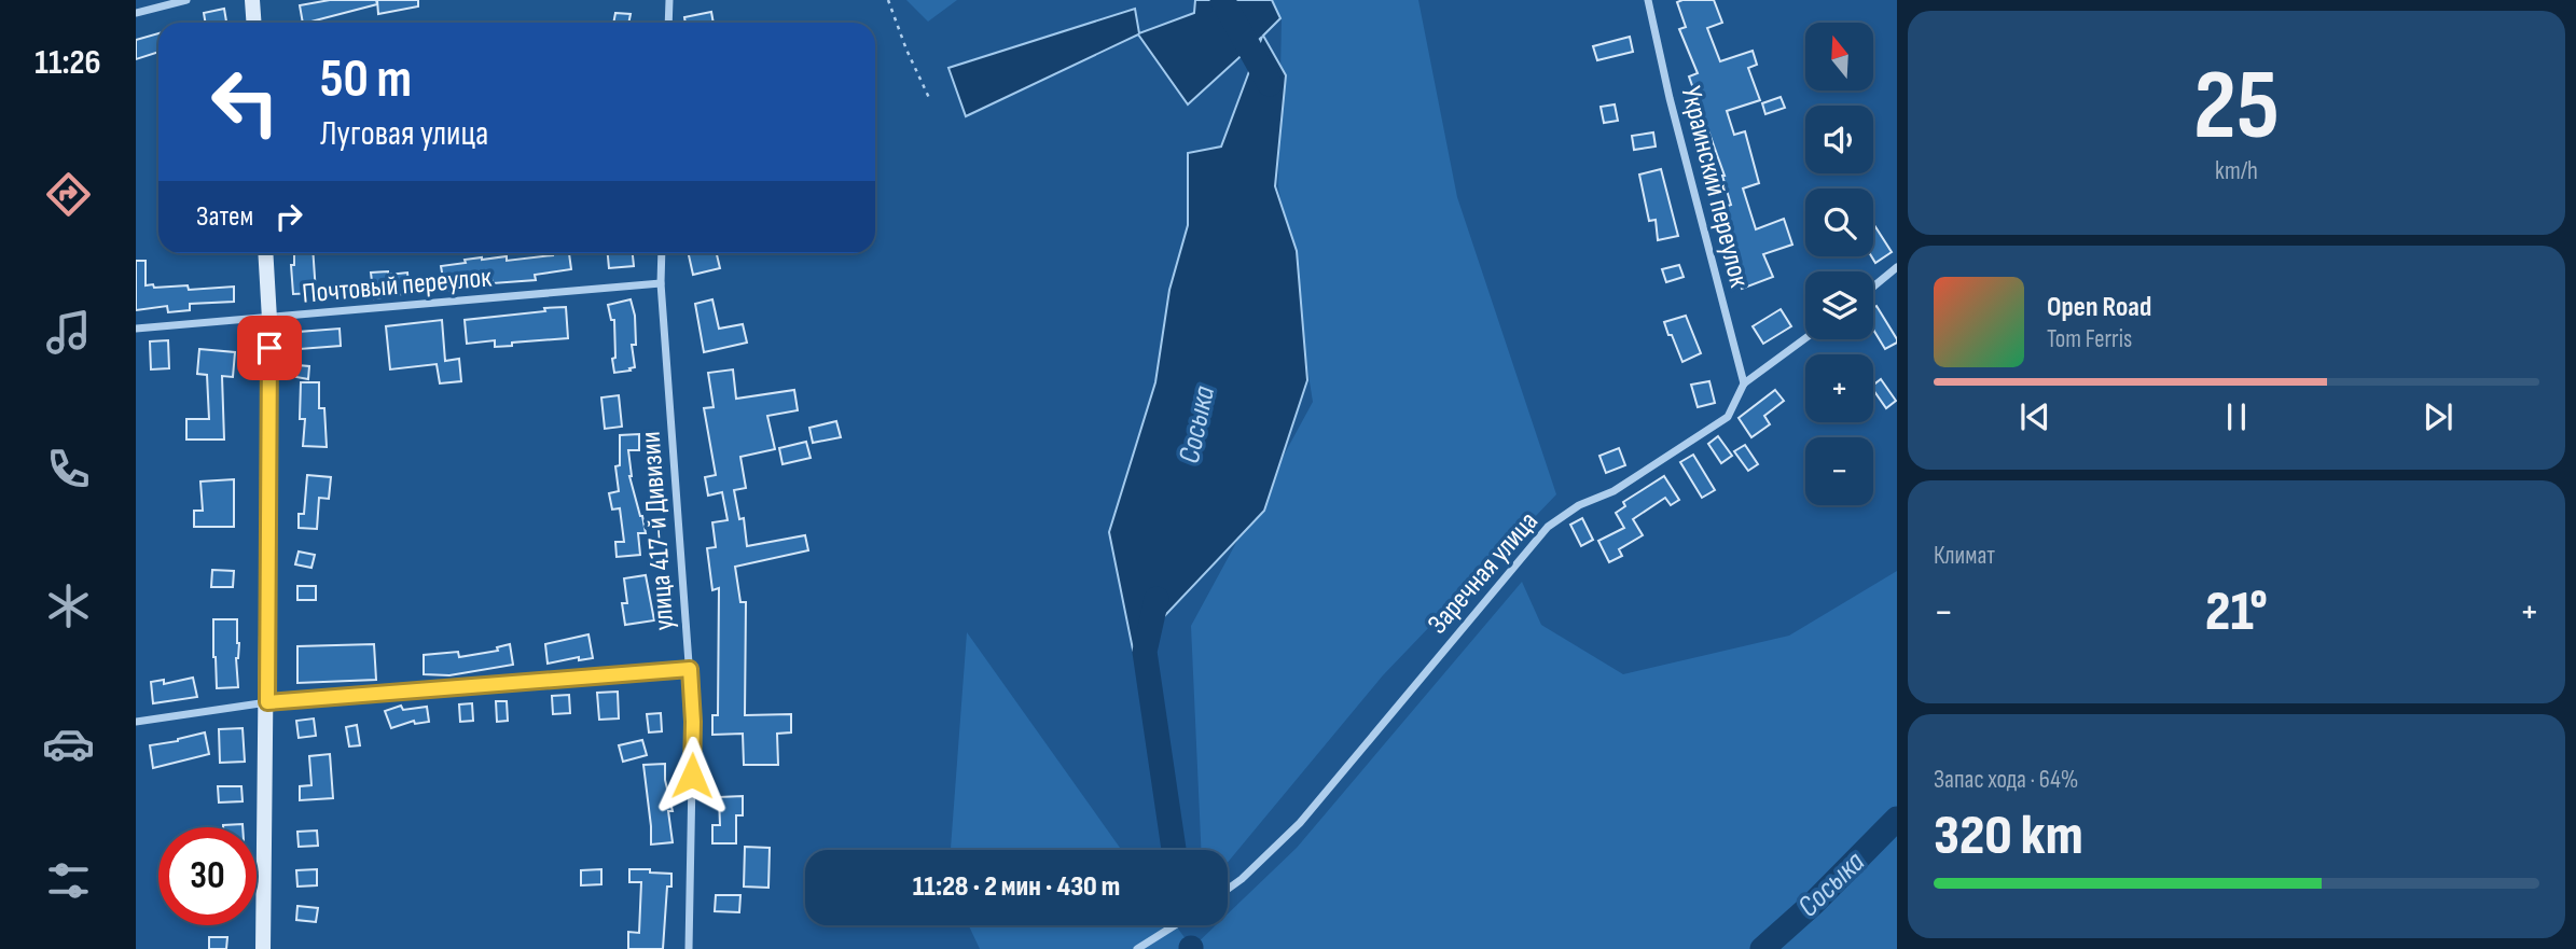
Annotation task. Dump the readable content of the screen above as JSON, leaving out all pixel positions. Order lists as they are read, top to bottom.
{
  "streets": {
    "street": [
      "Украинский переулок",
      "Почтовый переулок",
      "улица 417-й Дивизии",
      "Заречная улица"
    ]
  },
  "crossings": [
    ["Украинский переулок", "Заречная улица"],
    ["Почтовый переулок", "улица 417-й Дивизии"]
  ],
  "water": ["Сосыка"],
  "north": "top",
  "page": {
    "tabs": "11:26",
    "tile": [
      ["25", "km/h"],
      "Климат",
      ["Запас хода · 64%", "320 km"]
    ],
    "map_buttons": ["+", "−"],
    "turn": ["50 m", "Луговая улица"],
    "then": "Затем",
    "song": ["Open Road", "Tom Ferris"],
    "heat": ["−", "21°", "+"],
    "limit": "30",
    "trip": "11:28 · 2 мин · 430 m"
  }
}
